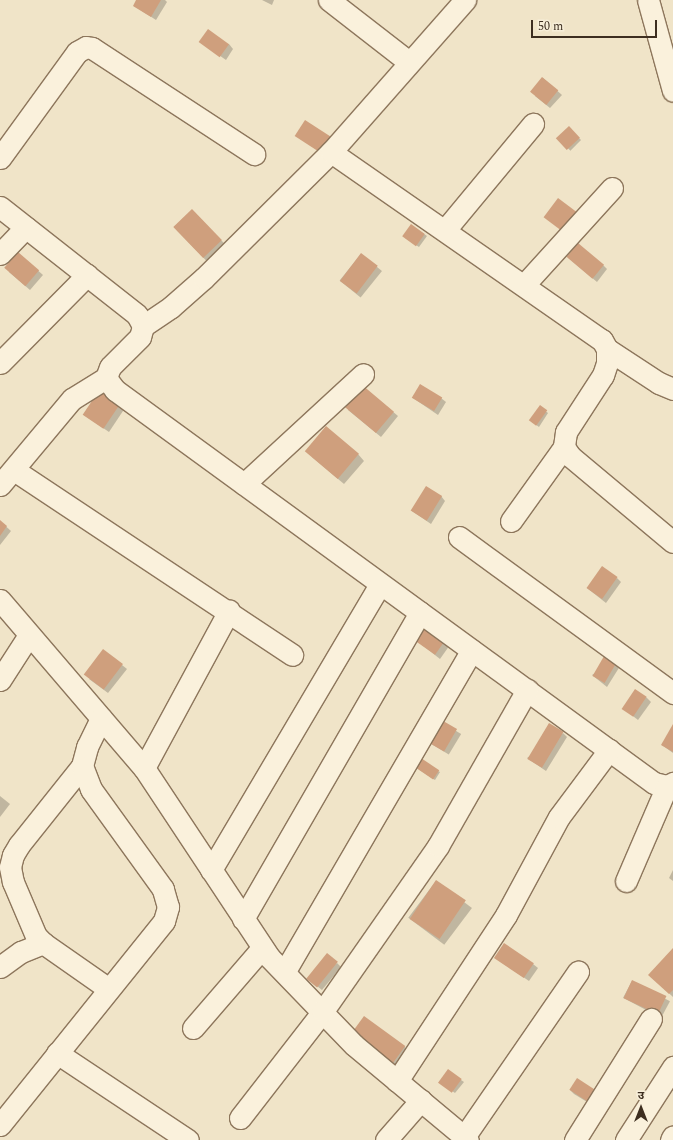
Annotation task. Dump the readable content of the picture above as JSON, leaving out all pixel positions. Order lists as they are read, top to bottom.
{
  "scale_bar": "50 m",
  "north": "top"
}
